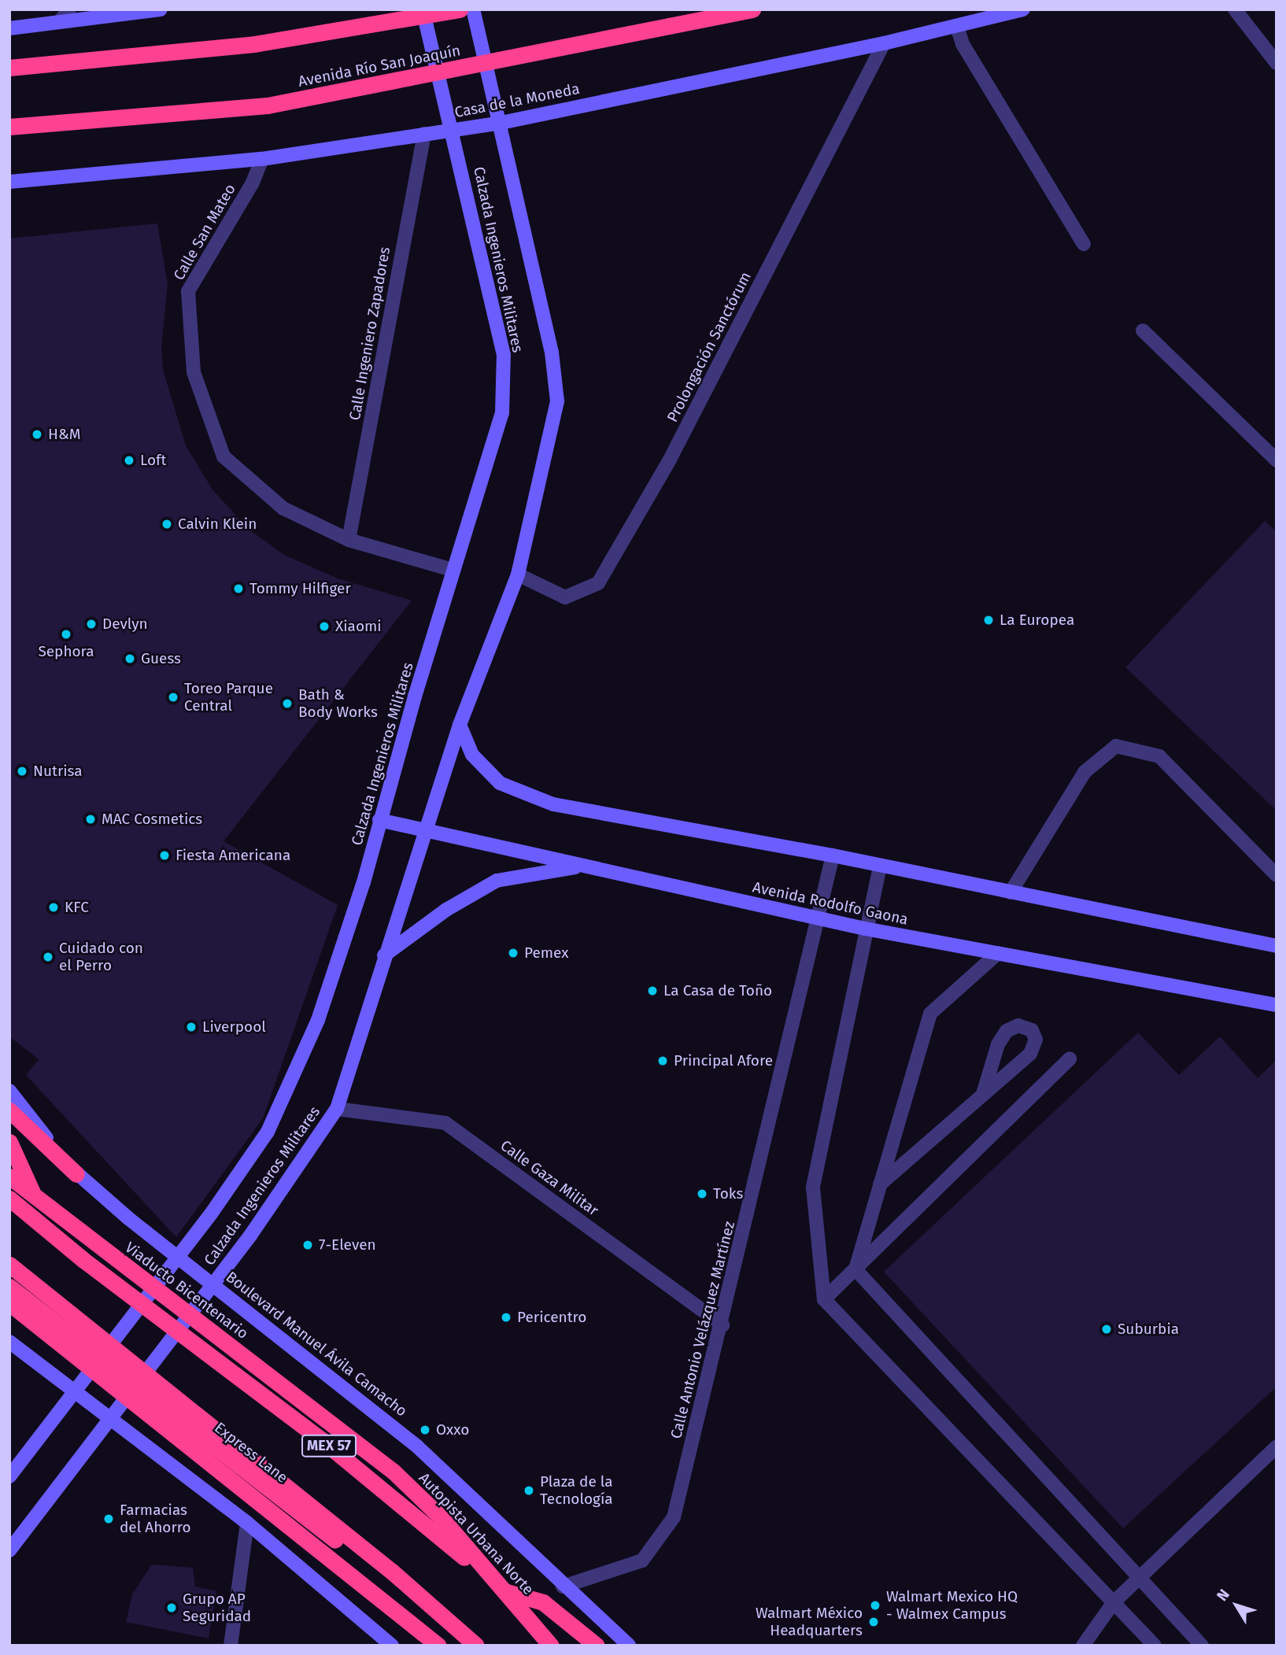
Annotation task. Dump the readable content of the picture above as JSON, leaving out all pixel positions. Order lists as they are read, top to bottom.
{
  "streets": {
    "highway": [
      "Avenida Río San Joaquín",
      "Viaducto Bicentenario",
      "MEX 57",
      "Express Lane",
      "Autopista Urbana Norte"
    ],
    "main road": [
      "Casa de la Moneda",
      "Calzada Ingenieros Militares",
      "Avenida Rodolfo Gaona",
      "Boulevard Manuel Ávila Camacho"
    ],
    "street": [
      "Calle San Mateo",
      "Calle Ingeniero Zapadores",
      "Prolongación Sanctórum",
      "Calle Gaza Militar",
      "Calle Antonio Velázquez Martínez"
    ]
  },
  "crossings": [
    ["Casa de la Moneda", "Calle San Mateo"],
    ["Casa de la Moneda", "Calzada Ingenieros Militares"],
    ["Casa de la Moneda", "Calle Ingeniero Zapadores"],
    ["Casa de la Moneda", "Prolongación Sanctórum"],
    ["Calle San Mateo", "Calzada Ingenieros Militares"],
    ["Calle San Mateo", "Calle Ingeniero Zapadores"],
    ["Calzada Ingenieros Militares", "Prolongación Sanctórum"],
    ["Calzada Ingenieros Militares", "Avenida Rodolfo Gaona"],
    ["Calzada Ingenieros Militares", "Calle Gaza Militar"],
    ["Avenida Rodolfo Gaona", "Calle Antonio Velázquez Martínez"],
    ["Calle Gaza Militar", "Calle Antonio Velázquez Martínez"],
    ["Viaducto Bicentenario", "Autopista Urbana Norte"],
    ["Calle Antonio Velázquez Martínez", "Boulevard Manuel Ávila Camacho"]
  ],
  "places": [
    "H&M",
    "Loft",
    "Calvin Klein",
    "Tommy Hilfiger",
    "La Europea",
    "Devlyn",
    "Xiaomi",
    "Sephora",
    "Guess",
    "Toreo Parque Central",
    "Bath & Body Works",
    "Nutrisa",
    "MAC Cosmetics",
    "Fiesta Americana",
    "KFC",
    "Pemex",
    "Cuidado con el Perro",
    "La Casa de Toño",
    "Liverpool",
    "Principal Afore",
    "Toks",
    "7-Eleven",
    "Pericentro",
    "Suburbia",
    "Oxxo",
    "Plaza de la Tecnología",
    "Farmacias del Ahorro",
    "Walmart Mexico HQ - Walmex Campus",
    "Grupo AP Seguridad",
    "Walmart México Headquarters"
  ],
  "north": "top left"
}
